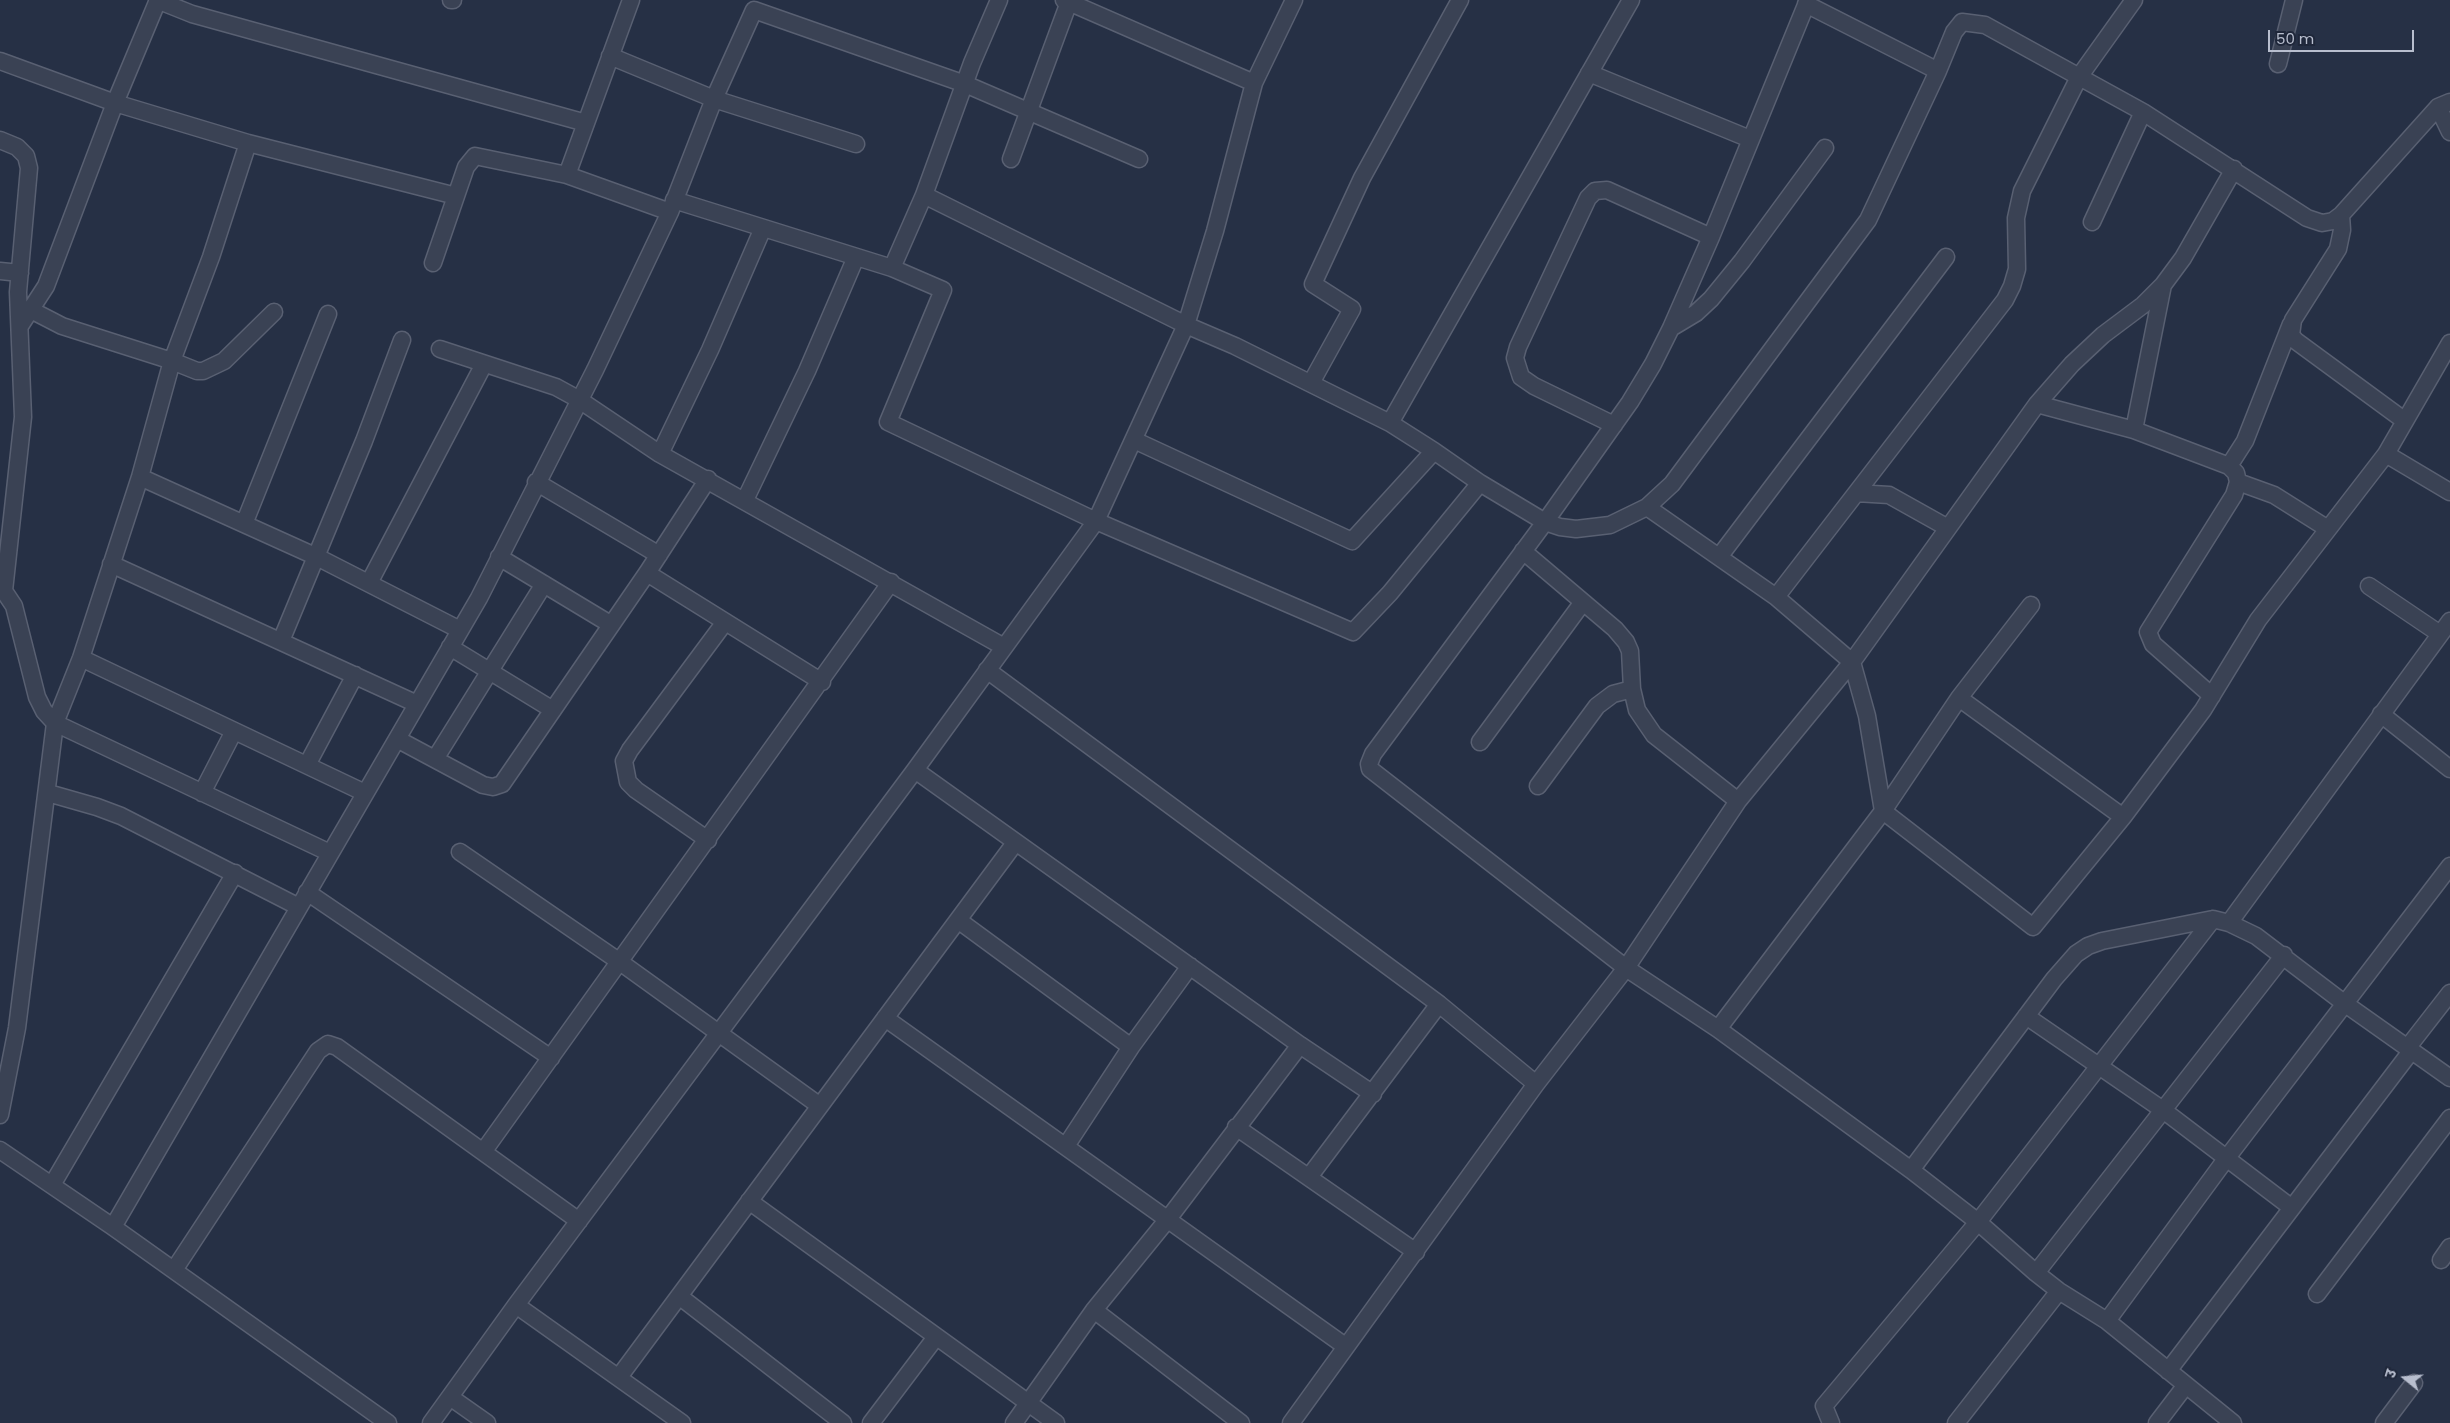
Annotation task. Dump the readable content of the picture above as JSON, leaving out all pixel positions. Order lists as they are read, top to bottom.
{
  "scale_bar": "50 m",
  "north": "left"
}
